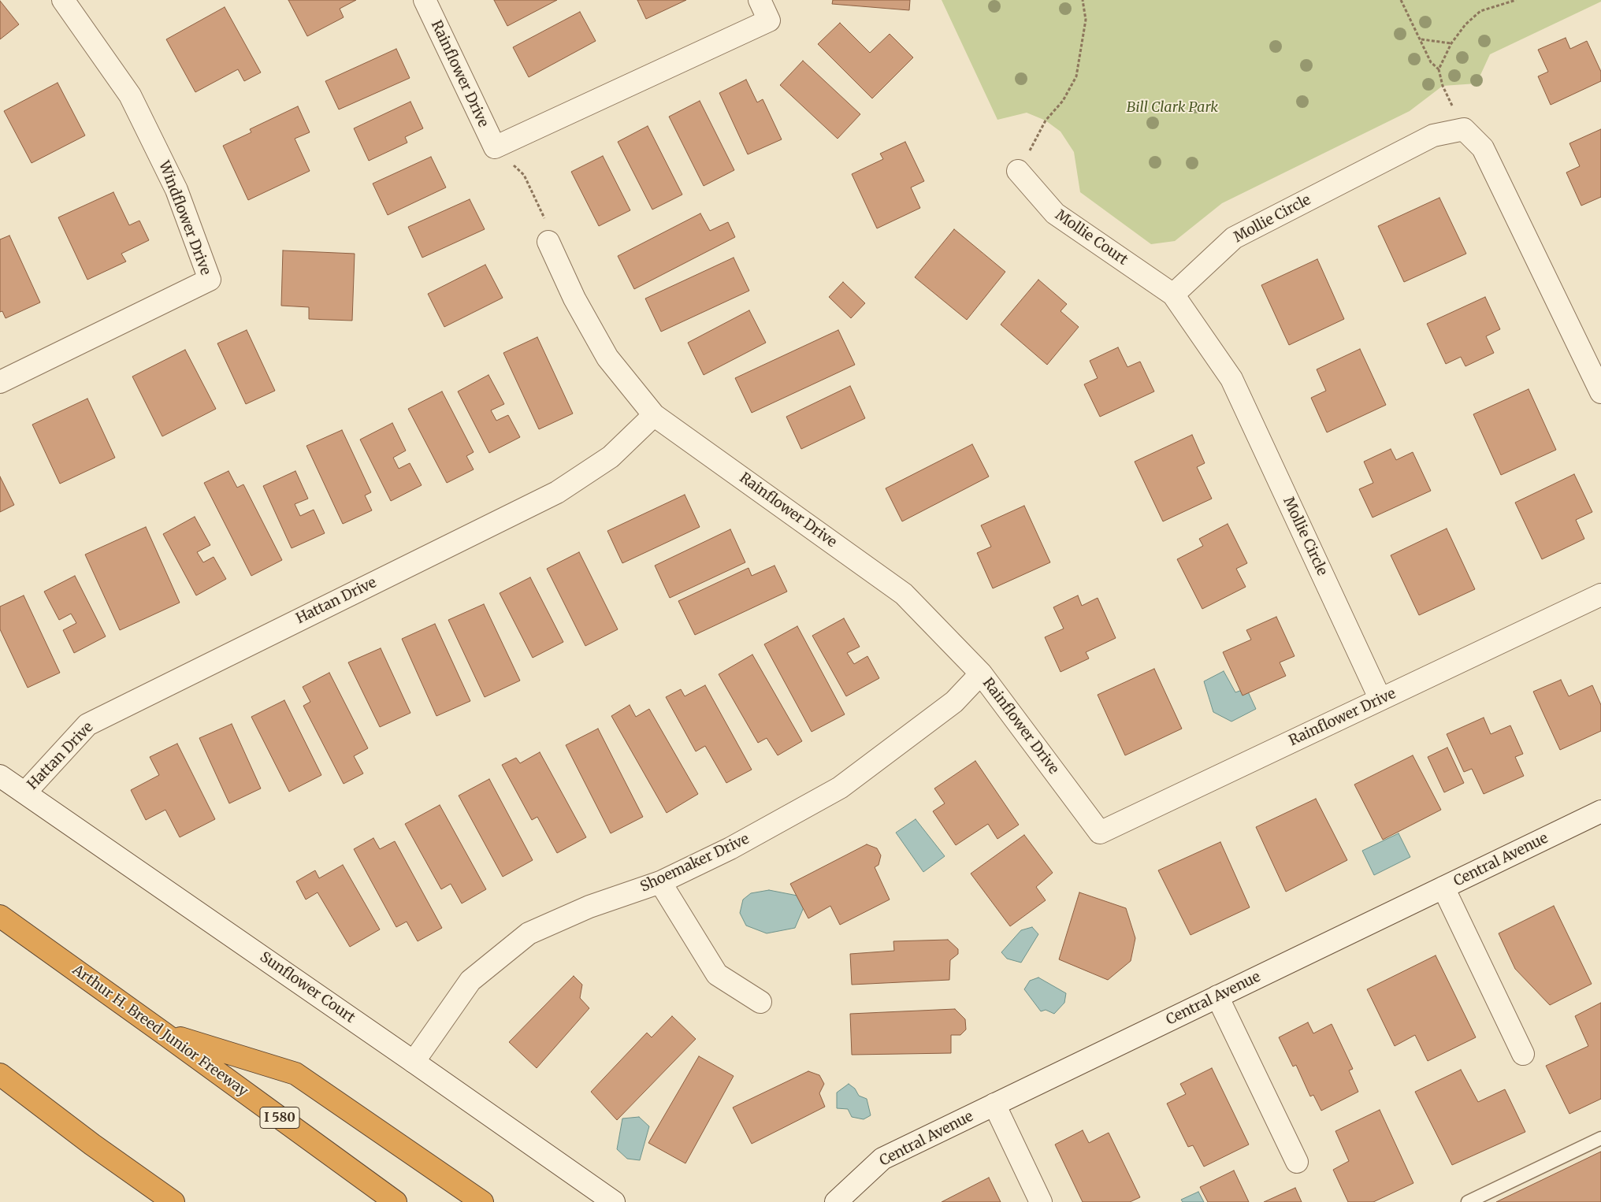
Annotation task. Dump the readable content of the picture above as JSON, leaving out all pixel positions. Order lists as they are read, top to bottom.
{
  "streets": {
    "highway": ["Arthur H. Breed Junior Freeway", "I 580"],
    "street": [
      "Rainflower Drive",
      "Windflower Drive",
      "Mollie Circle",
      "Mollie Court",
      "Hattan Drive",
      "Central Avenue",
      "Shoemaker Drive",
      "Sunflower Court"
    ]
  },
  "crossings": [
    ["Rainflower Drive", "Mollie Circle"],
    ["Rainflower Drive", "Hattan Drive"],
    ["Rainflower Drive", "Shoemaker Drive"],
    ["Mollie Circle", "Mollie Court"],
    ["Hattan Drive", "Sunflower Court"],
    ["Shoemaker Drive", "Sunflower Court"]
  ],
  "parks": ["Bill Clark Park"]
}
